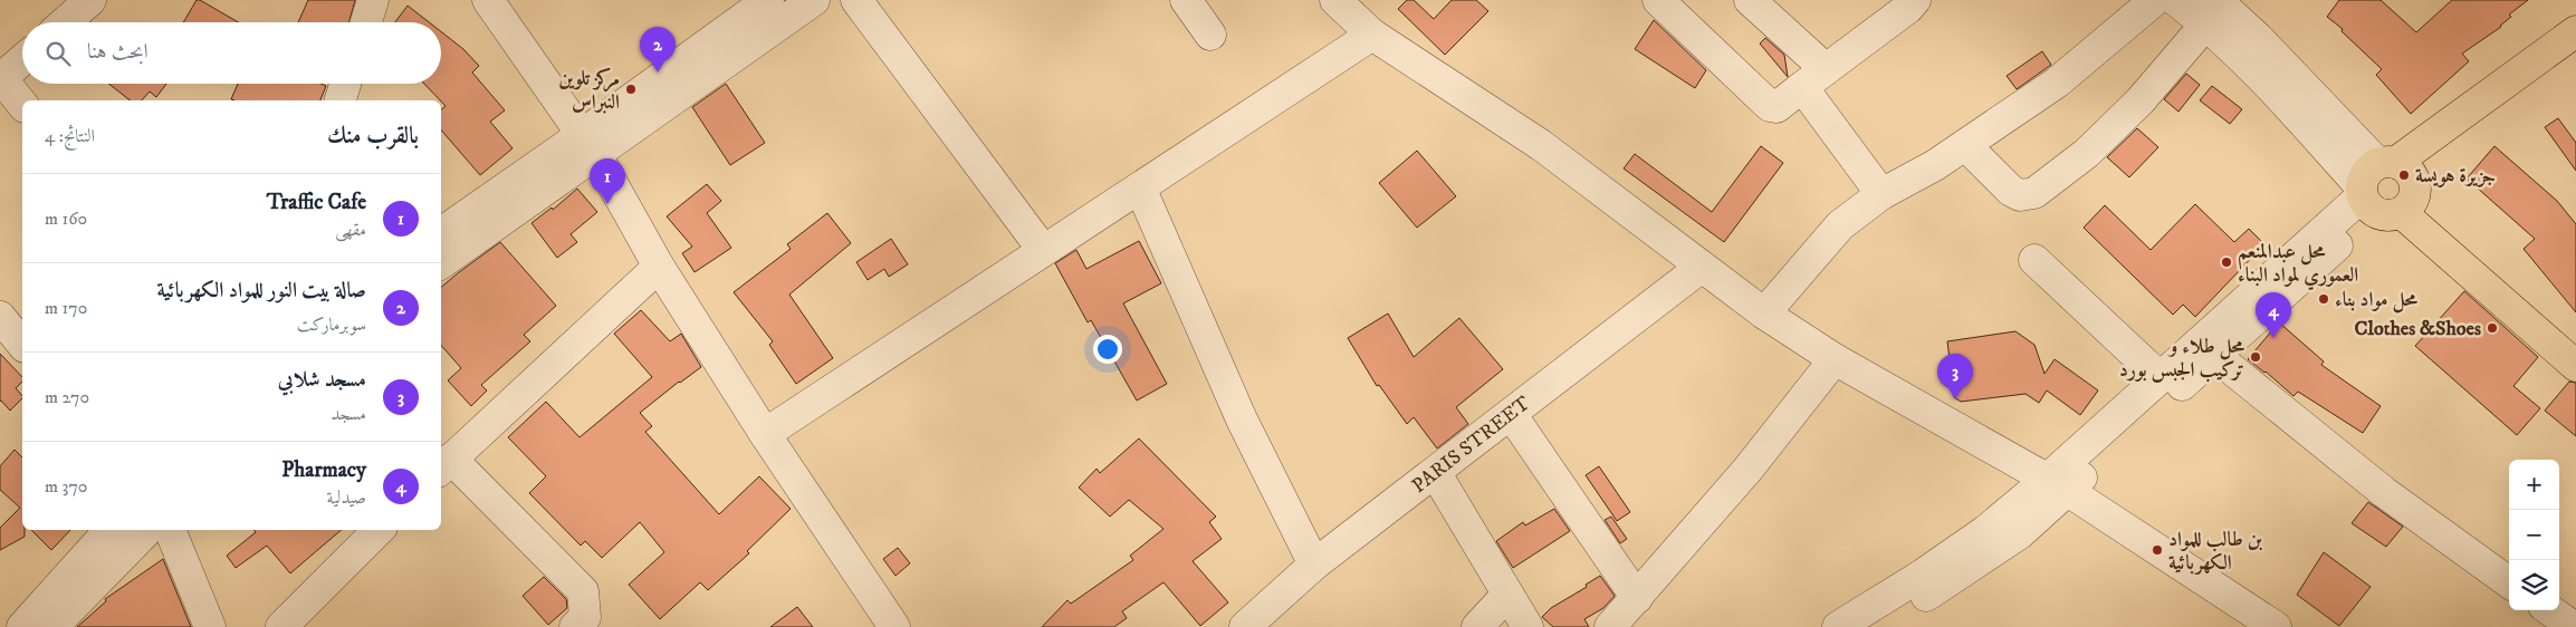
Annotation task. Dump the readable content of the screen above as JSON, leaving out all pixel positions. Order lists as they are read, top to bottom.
{
  "streets": {
    "street": ["PARIS STREET"]
  },
  "places": [
    "مركز تلوين النبراس",
    "جزيرة هويسة",
    "محل عبدالمنعم العموري لمواد البناء",
    "محل مواد بناء",
    "Clothes &Shoes",
    "محل طلاء و تركيب الجبس بورد",
    "بن طالب للمواد الكهربائية"
  ],
  "page": {
    "search": "ابحث هنا",
    "pins": [
      "2",
      "1",
      "4",
      "3"
    ],
    "heading": ["بالقرب منك", "النتائج: 4"],
    "list": [
      {
        "mark": "1",
        "name": "Traffic Cafe",
        "note": "مقهى",
        "value": "160 m"
      },
      {
        "mark": "2",
        "name": "صالة بيت النور للمواد الكهربائية",
        "note": "سوبرماركت",
        "value": "170 m"
      },
      {
        "mark": "3",
        "name": "مسجد شلابي",
        "note": "مسجد",
        "value": "270 m"
      },
      {
        "mark": "4",
        "name": "Pharmacy",
        "note": "صيدلية",
        "value": "370 m"
      }
    ],
    "map_buttons": ["+", "−"]
  }
}
